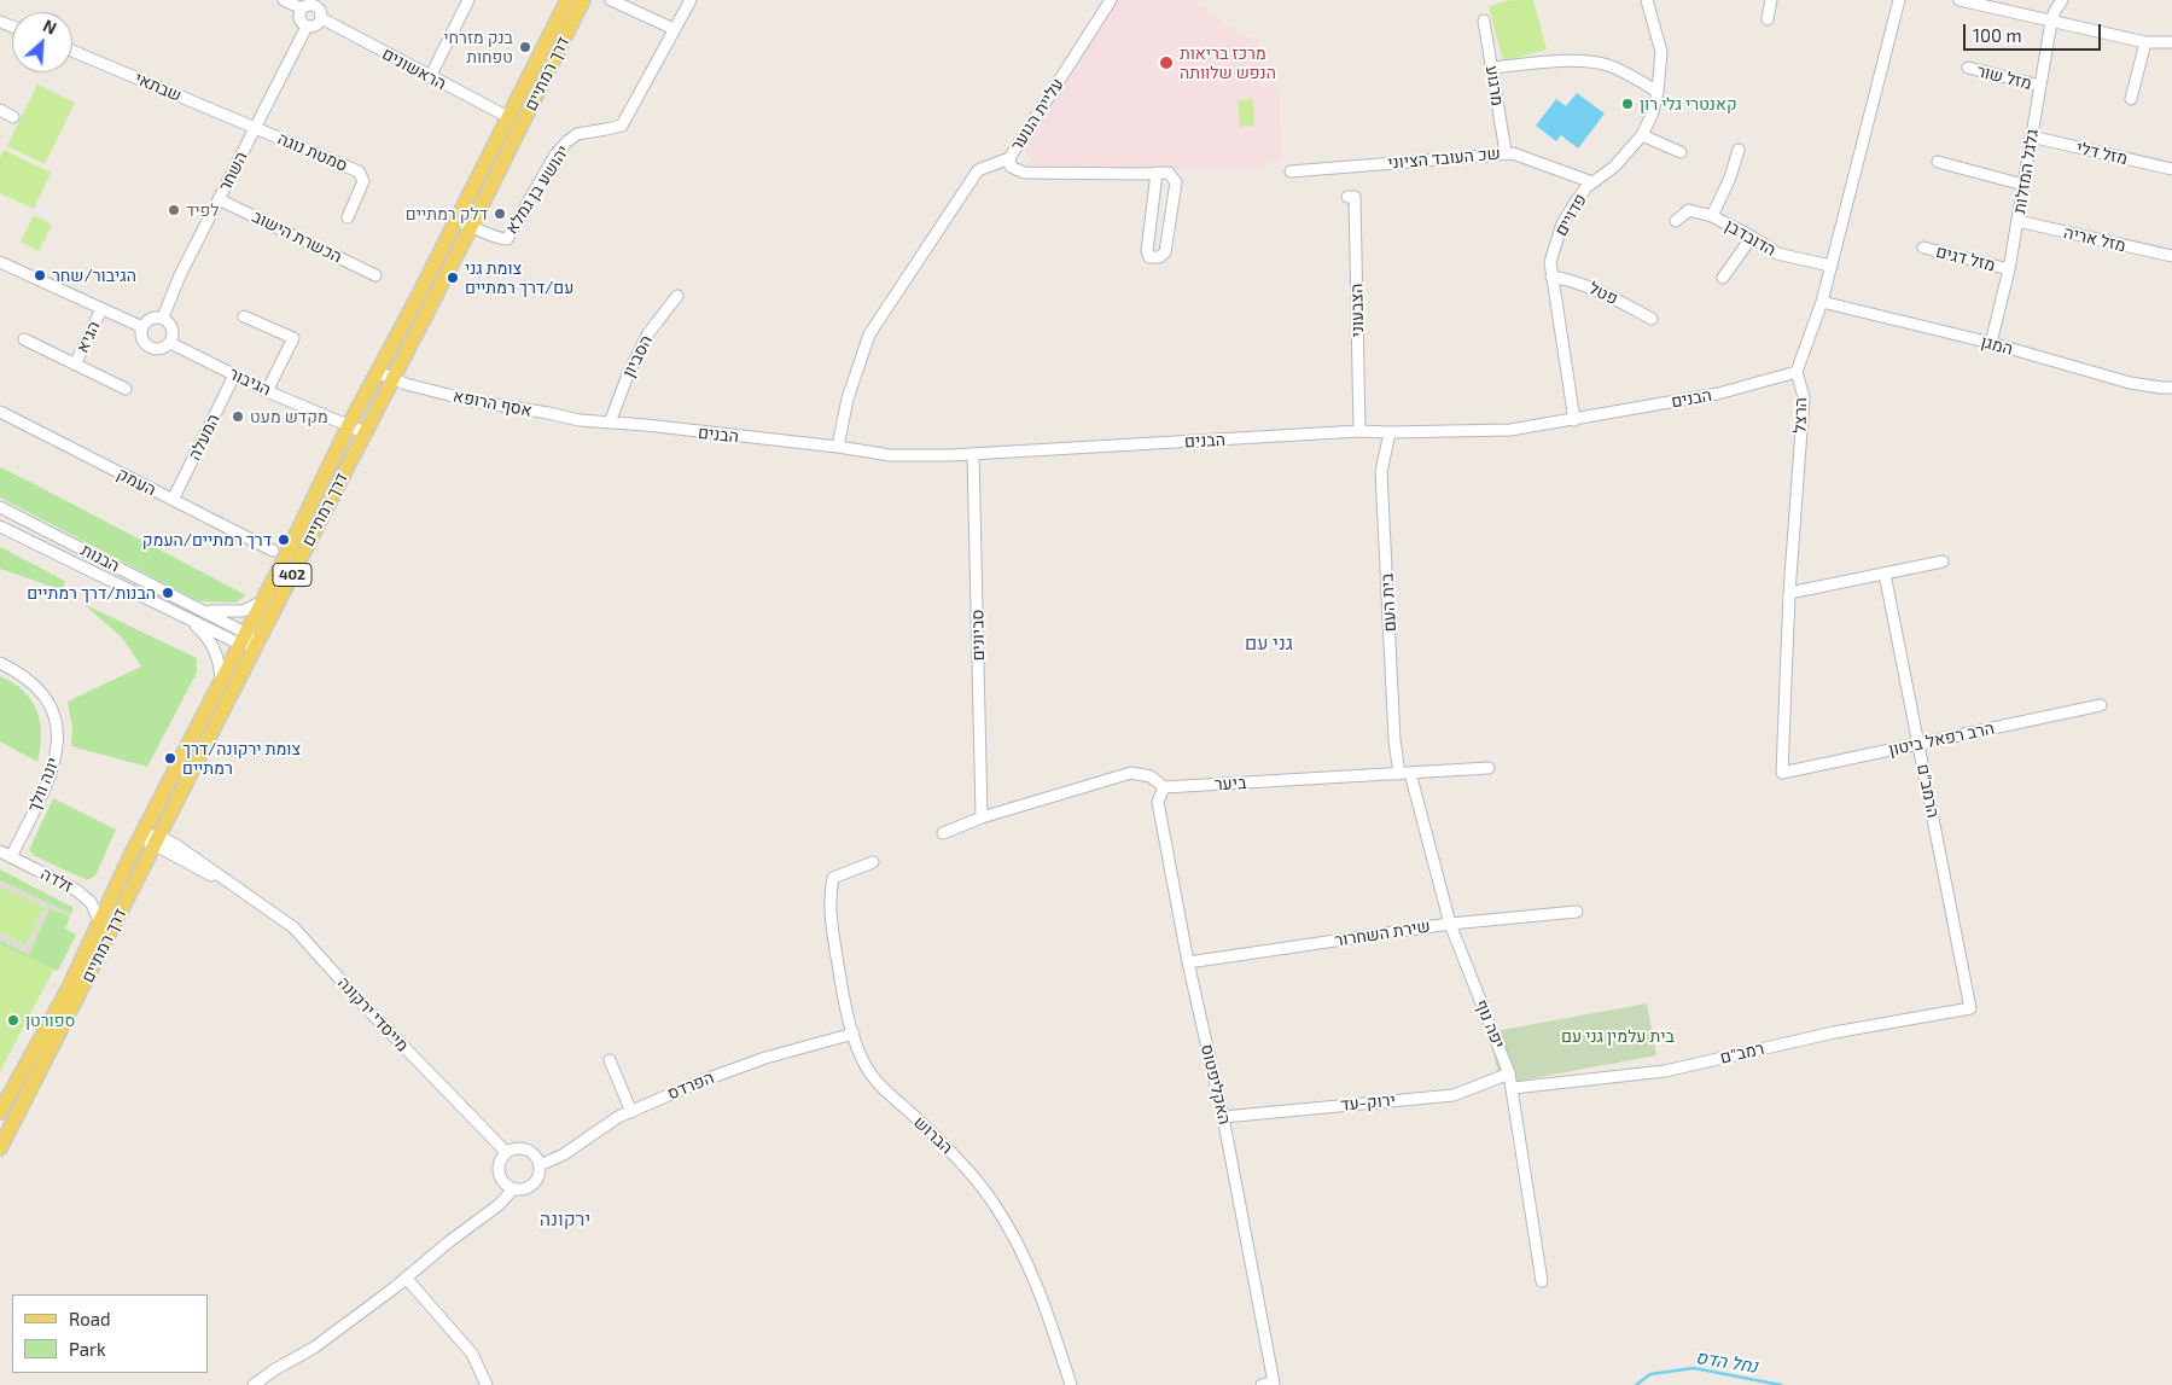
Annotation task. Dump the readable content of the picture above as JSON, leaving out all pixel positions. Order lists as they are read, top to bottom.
{
  "streets": {
    "main road": ["דרך רמתיים", "402"],
    "street": [
      "הראשונים",
      "מזל שור",
      "מרגוע",
      "שבתאי",
      "עליית הנוער",
      "סמטת נוגה",
      "מזל דלי",
      "שכ העובד הציוני",
      "השחר",
      "גלגל המזלות",
      "יהושע בן גמלא",
      "פדויים",
      "הכשרת הישוב",
      "הדובדבן",
      "מזל אריה",
      "מזל דגים",
      "פטל",
      "הצבעוני",
      "הגיא",
      "המגן",
      "הסביון",
      "הגיבור",
      "הבנים",
      "אסף הרופא",
      "הרצל",
      "המעלה",
      "העמק",
      "הבנות",
      "בית העם",
      "סביונים",
      "הרב רפאל ביטון",
      "ביער",
      "יונה וולך",
      "הרמב\"ם",
      "זלדה",
      "שירת השחרור",
      "מייסדי ירקונה",
      "יפה נוף",
      "רמב\"ם",
      "האקליפטוס",
      "הפרדס",
      "ירוק-עד",
      "הברוש"
    ]
  },
  "crossings": [
    ["הראשונים", "דרך רמתיים"],
    ["הראשונים", "השחר"],
    ["דרך רמתיים", "יהושע בן גמלא"],
    ["דרך רמתיים", "הגיבור"],
    ["דרך רמתיים", "אסף הרופא"],
    ["דרך רמתיים", "הבנות"],
    ["דרך רמתיים", "זלדה"],
    ["דרך רמתיים", "מייסדי ירקונה"],
    ["מזל שור", "גלגל המזלות"],
    ["מרגוע", "שכ העובד הציוני"],
    ["שבתאי", "סמטת נוגה"],
    ["שבתאי", "השחר"],
    ["סמטת נוגה", "השחר"],
    ["מזל דלי", "גלגל המזלות"],
    ["שכ העובד הציוני", "פדויים"],
    ["השחר", "הכשרת הישוב"],
    ["השחר", "הגיבור"],
    ["גלגל המזלות", "מזל אריה"],
    ["גלגל המזלות", "מזל דגים"],
    ["גלגל המזלות", "המגן"],
    ["פדויים", "פטל"],
    ["פדויים", "הבנים"],
    ["הדובדבן", "הרצל"],
    ["הצבעוני", "הבנים"],
    ["המגן", "הרצל"],
    ["הסביון", "הבנים"],
    ["הסביון", "אסף הרופא"],
    ["הגיבור", "המעלה"],
    ["הבנים", "אסף הרופא"],
    ["הבנים", "הרצל"],
    ["הבנים", "בית העם"],
    ["הבנים", "סביונים"],
    ["הרצל", "הרב רפאל ביטון"],
    ["המעלה", "העמק"],
    ["בית העם", "ביער"],
    ["בית העם", "יפה נוף"],
    ["הרב רפאל ביטון", "הרמב\"ם"],
    ["ביער", "יפה נוף"],
    ["ביער", "האקליפטוס"],
    ["יונה וולך", "זלדה"],
    ["הרמב\"ם", "רמב\"ם"],
    ["שירת השחרור", "יפה נוף"],
    ["שירת השחרור", "האקליפטוס"],
    ["מייסדי ירקונה", "הפרדס"],
    ["יפה נוף", "רמב\"ם"],
    ["יפה נוף", "ירוק-עד"],
    ["האקליפטוס", "ירוק-עד"],
    ["הפרדס", "הברוש"]
  ],
  "districts": ["גני עם", "ירקונה"],
  "water": ["נחל הדס"],
  "parks": ["בית עלמין גני עם"],
  "places": [
    "בנק מזרחי טפחות",
    "מרכז בריאות הנפש שלוותה",
    "קאנטרי גלי רון",
    "לפיד",
    "דלק רמתיים",
    "הגיבור/שחר",
    "צומת גני עם/דרך רמתיים",
    "מקדש מעט",
    "דרך רמתיים/העמק",
    "הבנות/דרך רמתיים",
    "צומת ירקונה/דרך רמתיים",
    "ספורטן"
  ],
  "legend": ["Road", "Park"],
  "scale_bar": "100 m",
  "north": "top right"
}
